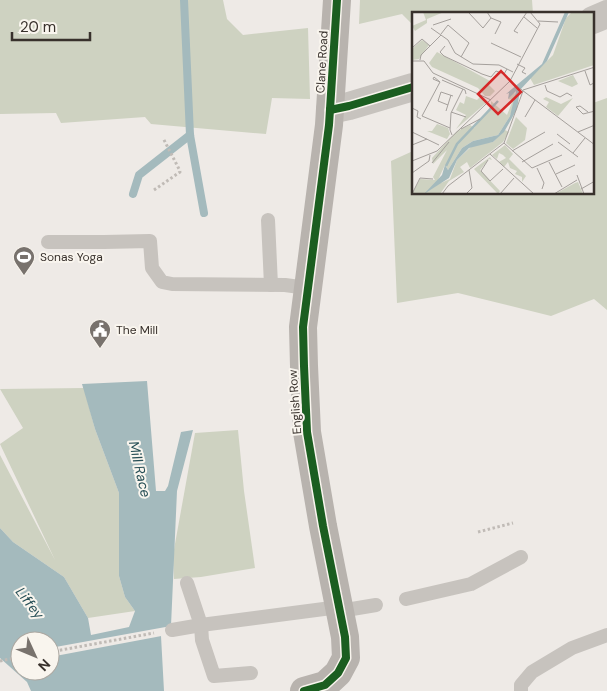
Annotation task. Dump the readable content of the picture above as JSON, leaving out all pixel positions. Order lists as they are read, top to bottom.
{
  "streets": {
    "main road": ["Clane Road", "English Row"]
  },
  "crossings": [
    ["Clane Road", "English Row"]
  ],
  "water": ["Mill Race", "Liffey"],
  "places": {
    "sports": ["Sonas Yoga"],
    "public building": ["The Mill"]
  },
  "scale_bar": "20 m",
  "north": "bottom right"
}
